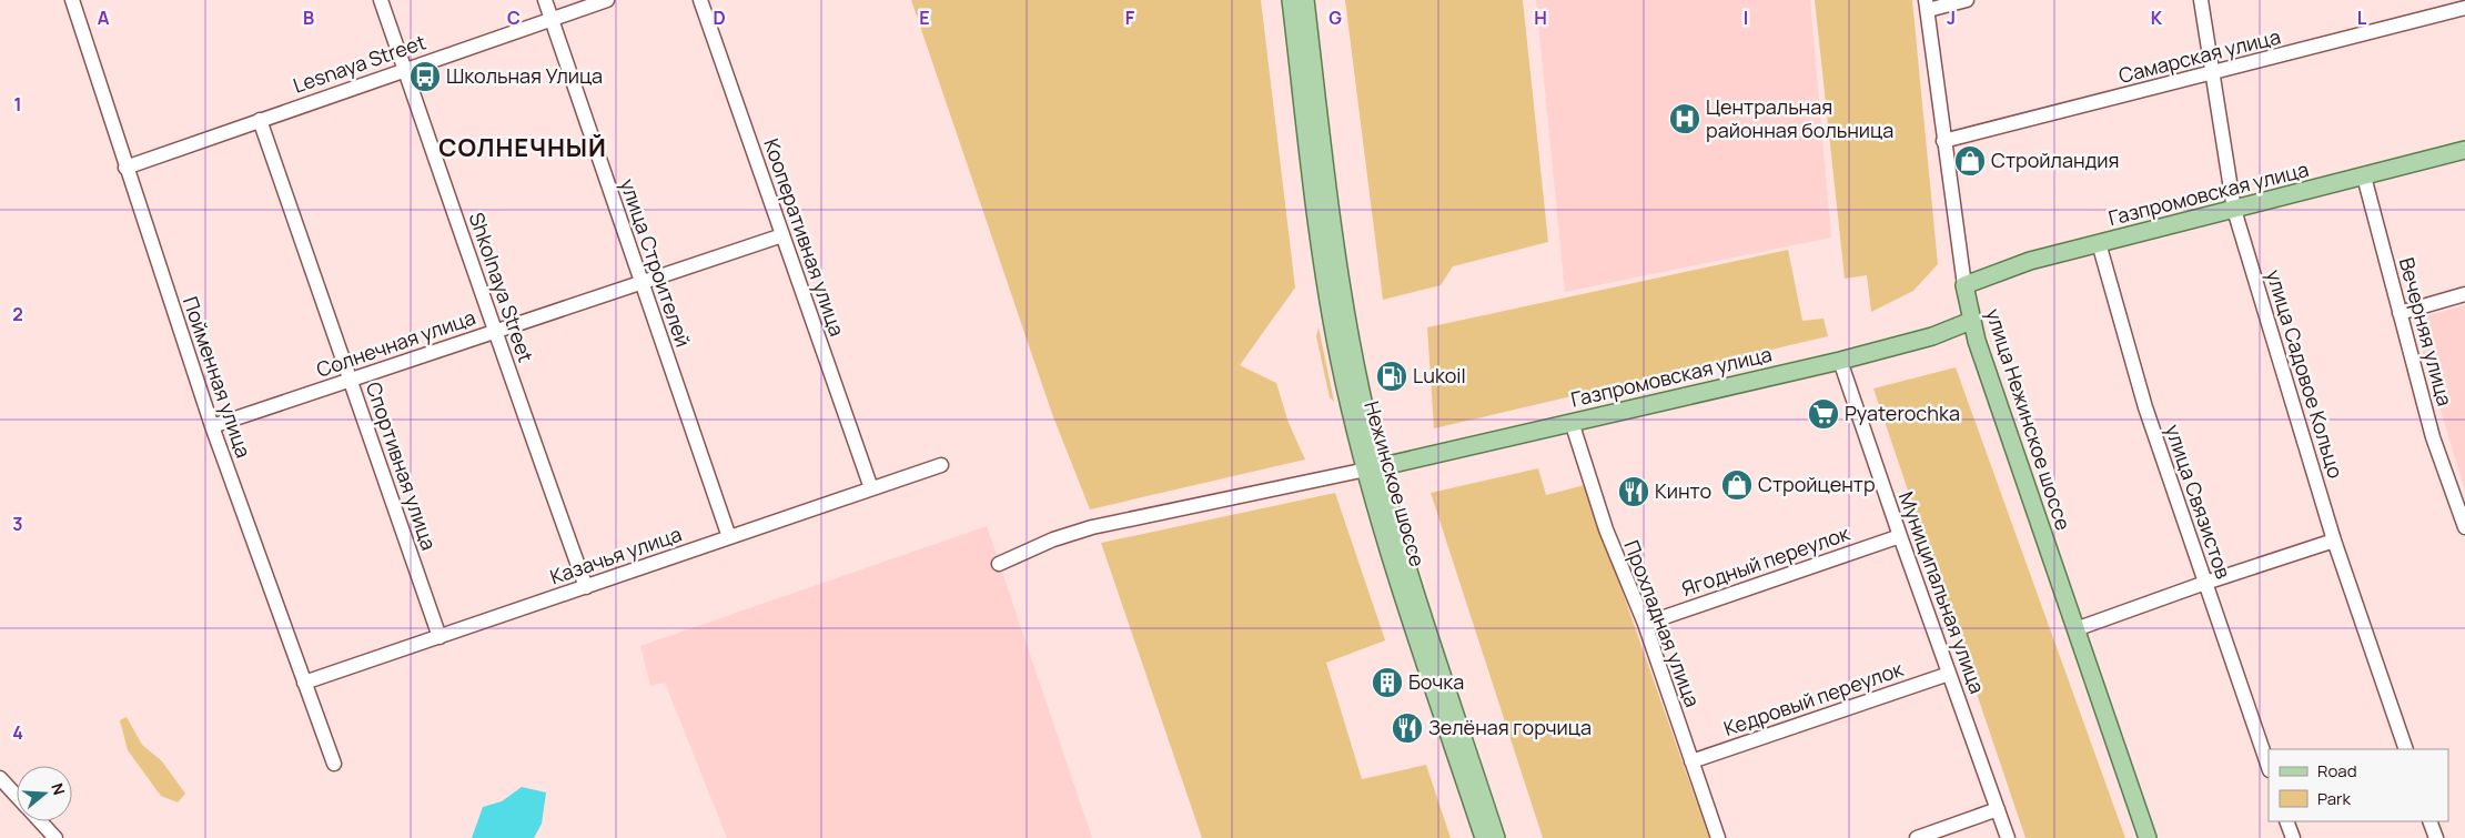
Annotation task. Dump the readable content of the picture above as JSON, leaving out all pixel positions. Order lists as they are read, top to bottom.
{
  "streets": {
    "main road": ["Газпромовская улица", "улица Нежинское шоссе", "Нежинское шоссе"],
    "street": [
      "Самарская улица",
      "Lesnaya Street",
      "Кооперативная улица",
      "улица Строителей",
      "Shkolnaya Street",
      "Вечерняя улица",
      "Солнечная улица",
      "улица Садовое Кольцо",
      "Пойменная улица",
      "Спортивная улица",
      "улица Связистов",
      "Казачья улица",
      "Ягодный переулок",
      "Муниципальная улица",
      "Прохладная улица",
      "Кедровый переулок"
    ]
  },
  "crossings": [
    ["Самарская улица", "улица Садовое Кольцо"],
    ["Самарская улица", "улица Нежинское шоссе"],
    ["Lesnaya Street", "улица Строителей"],
    ["Lesnaya Street", "Shkolnaya Street"],
    ["Lesnaya Street", "Пойменная улица"],
    ["Lesnaya Street", "Спортивная улица"],
    ["Газпромовская улица", "Вечерняя улица"],
    ["Газпромовская улица", "улица Садовое Кольцо"],
    ["Газпромовская улица", "улица Нежинское шоссе"],
    ["Газпромовская улица", "Нежинское шоссе"],
    ["Газпромовская улица", "улица Связистов"],
    ["Газпромовская улица", "Муниципальная улица"],
    ["Газпромовская улица", "Прохладная улица"],
    ["Кооперативная улица", "Солнечная улица"],
    ["Кооперативная улица", "Казачья улица"],
    ["улица Строителей", "Солнечная улица"],
    ["улица Строителей", "Казачья улица"],
    ["Shkolnaya Street", "Солнечная улица"],
    ["Shkolnaya Street", "Казачья улица"],
    ["Солнечная улица", "Пойменная улица"],
    ["Солнечная улица", "Спортивная улица"],
    ["Пойменная улица", "Казачья улица"],
    ["Спортивная улица", "Казачья улица"],
    ["Ягодный переулок", "Муниципальная улица"],
    ["Ягодный переулок", "Прохладная улица"],
    ["Муниципальная улица", "Кедровый переулок"],
    ["Прохладная улица", "Кедровый переулок"]
  ],
  "districts": ["СОЛНЕЧНЫЙ"],
  "places": {
    "bus stop": ["Школьная Улица"],
    "hospital": ["Центральная районная больница"],
    "shop": ["Стройландия", "Стройцентр"],
    "fuel station": ["Lukoil"],
    "supermarket": ["Pyaterochka"],
    "restaurant": ["Кинто", "Зелёная горчица"],
    "building": ["Бочка"]
  },
  "legend": ["Road", "Park"],
  "north": "right",
  "grid": {
    "columns": [
      "A",
      "B",
      "C",
      "D",
      "E",
      "F",
      "G",
      "H",
      "I",
      "J",
      "K",
      "L"
    ],
    "rows": [
      "1",
      "2",
      "3",
      "4"
    ]
  }
}
